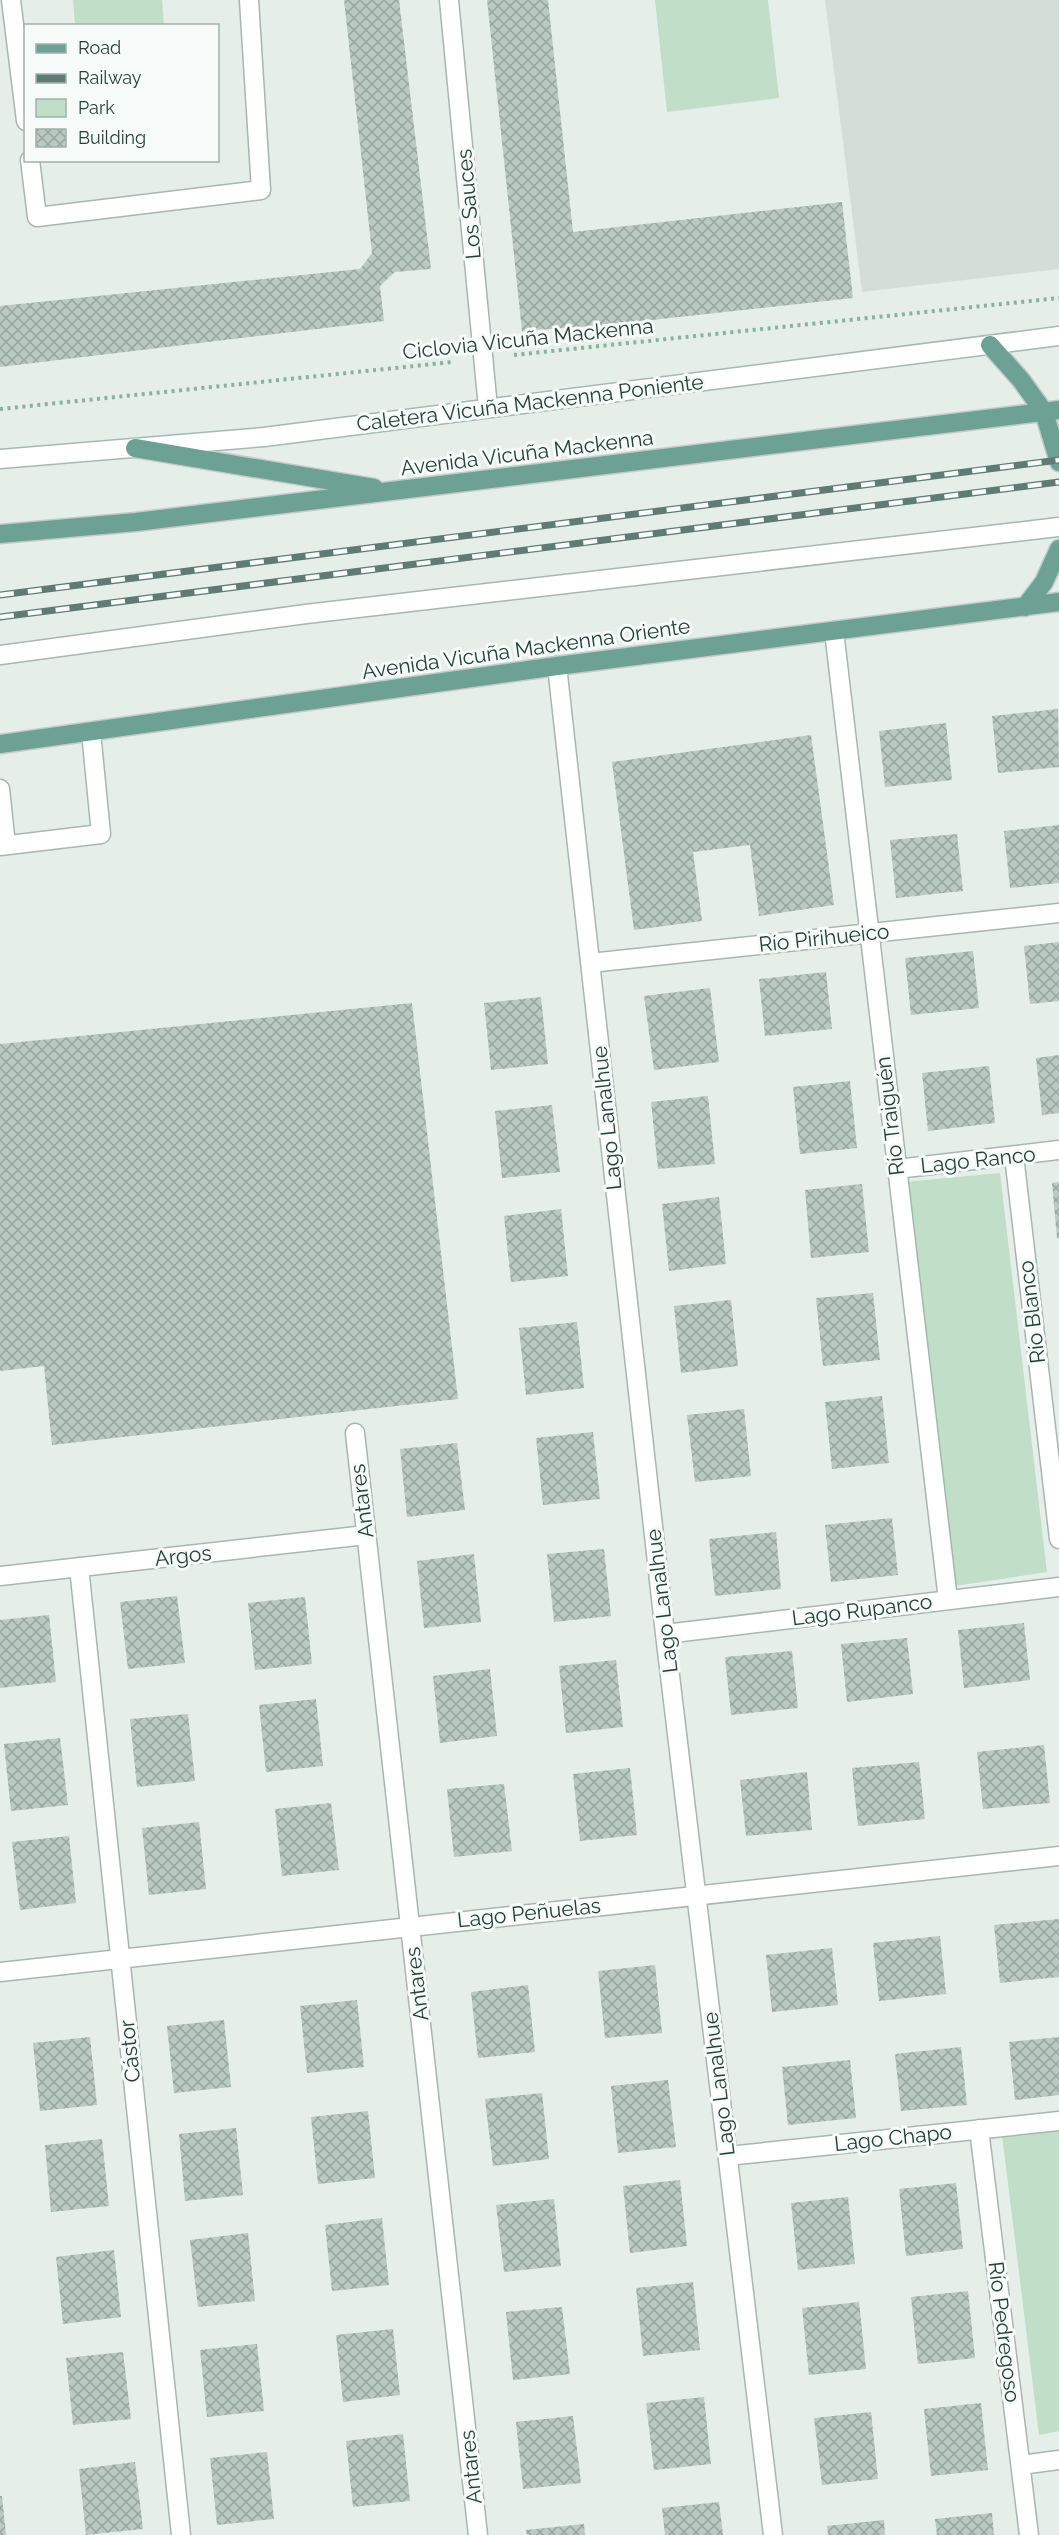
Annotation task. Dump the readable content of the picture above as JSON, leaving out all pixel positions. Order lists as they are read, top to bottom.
{
  "streets": {
    "main road": ["Avenida Vicuña Mackenna", "Avenida Vicuña Mackenna Oriente"],
    "street": [
      "Los Sauces",
      "Caletera Vicuña Mackenna Poniente",
      "Río Pirihueico",
      "Río Traiguén",
      "Lago Lanalhue",
      "Lago Ranco",
      "Río Blanco",
      "Antares",
      "Argos",
      "Lago Rupanco",
      "Lago Peñuelas",
      "Cástor",
      "Lago Chapo",
      "Río Pedregoso"
    ],
    "path": ["Ciclovia Vicuña Mackenna"]
  },
  "crossings": [
    ["Los Sauces", "Ciclovia Vicuña Mackenna"],
    ["Los Sauces", "Caletera Vicuña Mackenna Poniente"],
    ["Avenida Vicuña Mackenna Oriente", "Río Traiguén"],
    ["Avenida Vicuña Mackenna Oriente", "Lago Lanalhue"],
    ["Río Pirihueico", "Río Traiguén"],
    ["Río Pirihueico", "Lago Lanalhue"],
    ["Río Traiguén", "Lago Ranco"],
    ["Río Traiguén", "Lago Rupanco"],
    ["Lago Lanalhue", "Lago Rupanco"],
    ["Lago Lanalhue", "Lago Peñuelas"],
    ["Lago Lanalhue", "Lago Chapo"],
    ["Lago Ranco", "Río Blanco"],
    ["Antares", "Argos"],
    ["Antares", "Lago Peñuelas"],
    ["Argos", "Cástor"],
    ["Lago Peñuelas", "Cástor"],
    ["Lago Chapo", "Río Pedregoso"]
  ],
  "legend": [
    "Road",
    "Railway",
    "Park",
    "Building"
  ]
}
